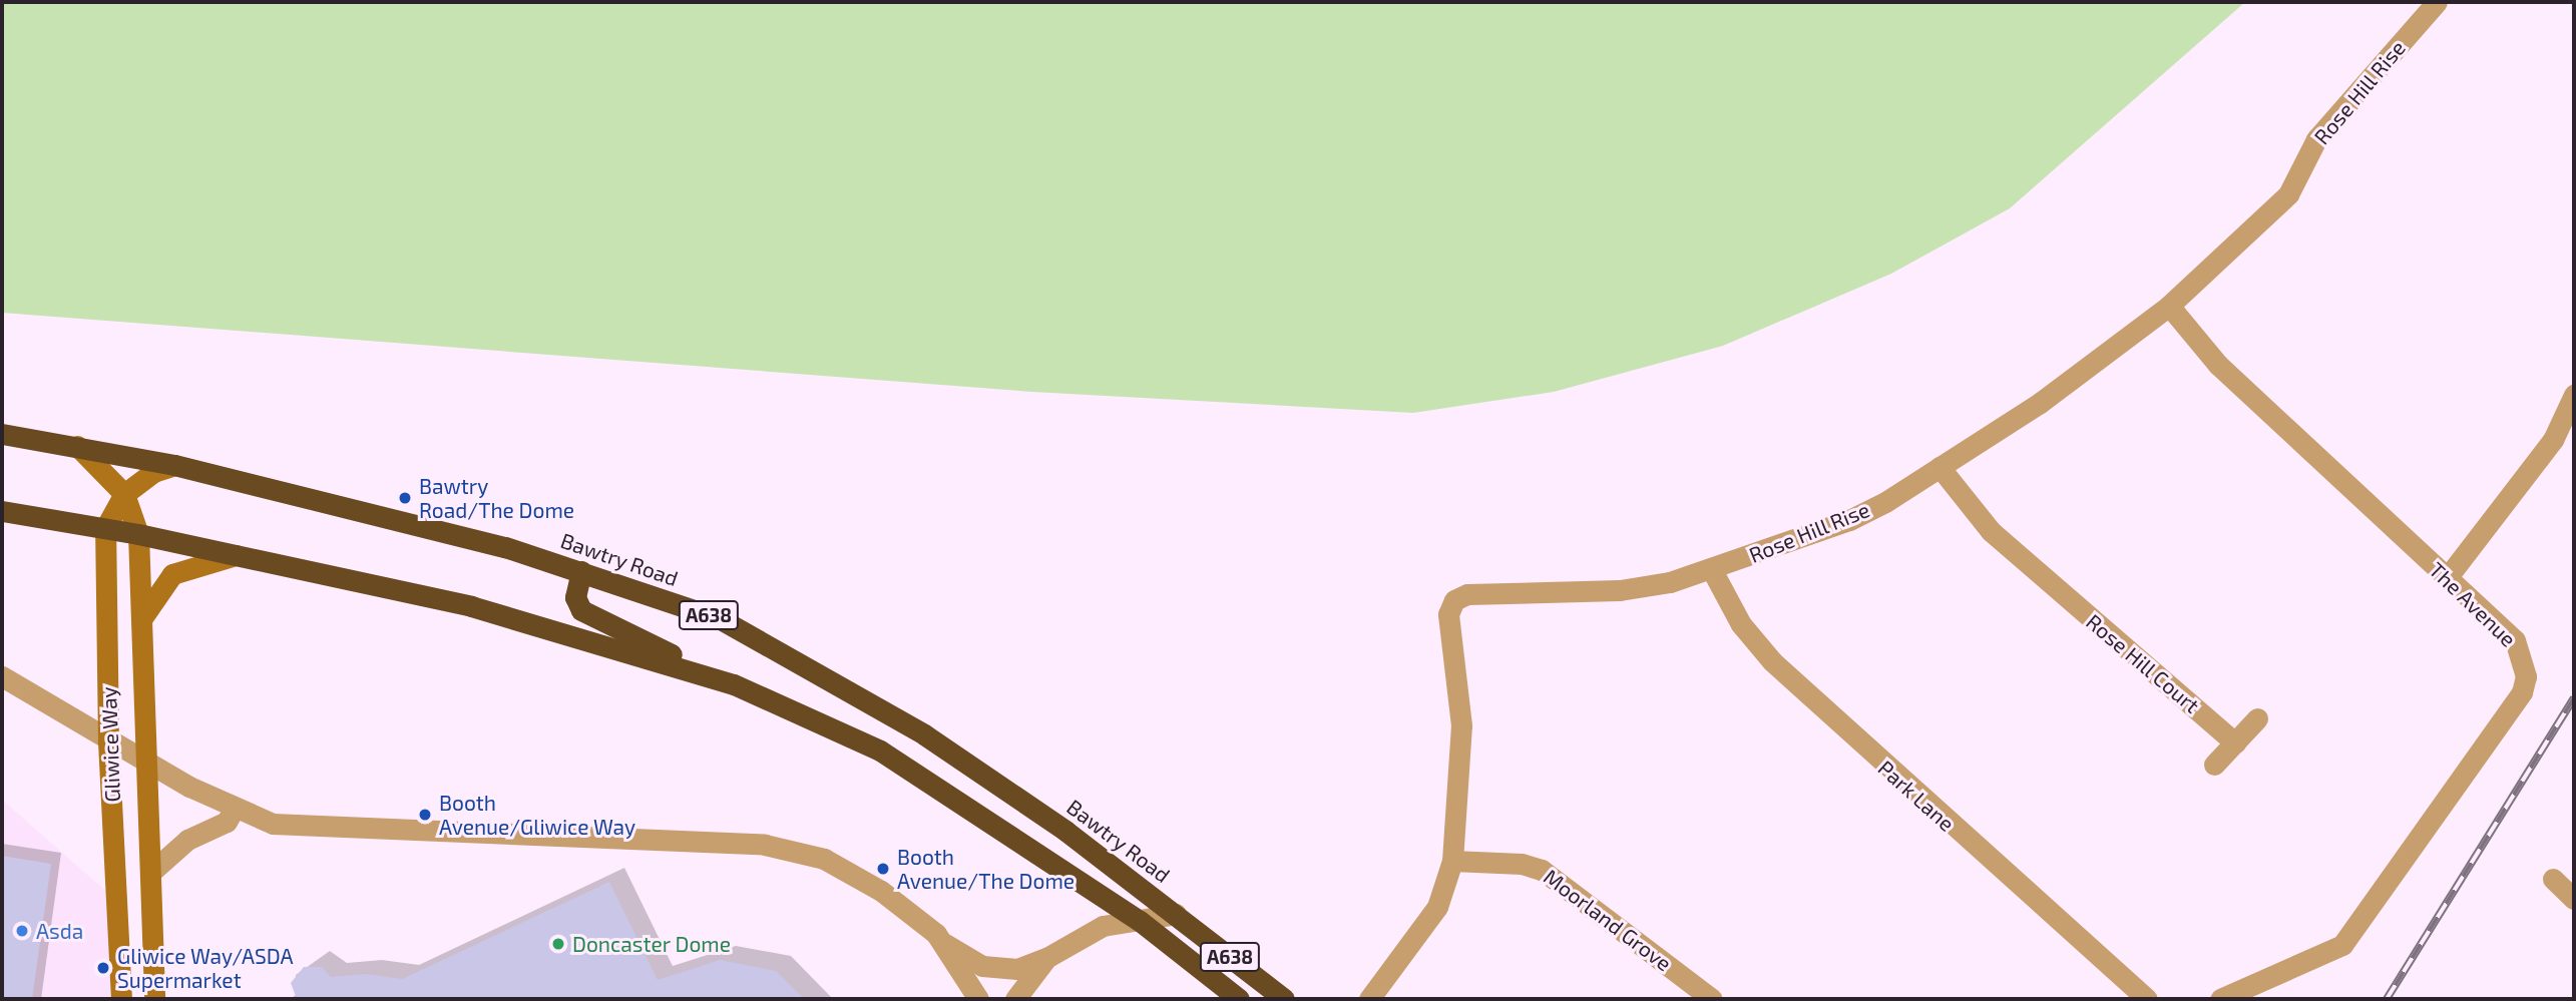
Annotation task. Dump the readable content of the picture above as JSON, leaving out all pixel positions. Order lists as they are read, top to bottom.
{
  "streets": {
    "highway": ["Bawtry Road", "A638"],
    "street": [
      "Rose Hill Rise",
      "The Avenue",
      "Rose Hill Court",
      "Gliwice Way",
      "Park Lane",
      "Moorland Grove"
    ]
  },
  "crossings": [
    ["Rose Hill Rise", "The Avenue"],
    ["Rose Hill Rise", "Rose Hill Court"],
    ["Rose Hill Rise", "Park Lane"],
    ["Rose Hill Rise", "Moorland Grove"],
    ["Bawtry Road", "Gliwice Way"],
    ["A638", "Gliwice Way"]
  ],
  "places": [
    "Bawtry Road/The Dome",
    "Booth Avenue/Gliwice Way",
    "Booth Avenue/The Dome",
    "Asda",
    "Doncaster Dome",
    "Gliwice Way/ASDA Supermarket"
  ]
}
